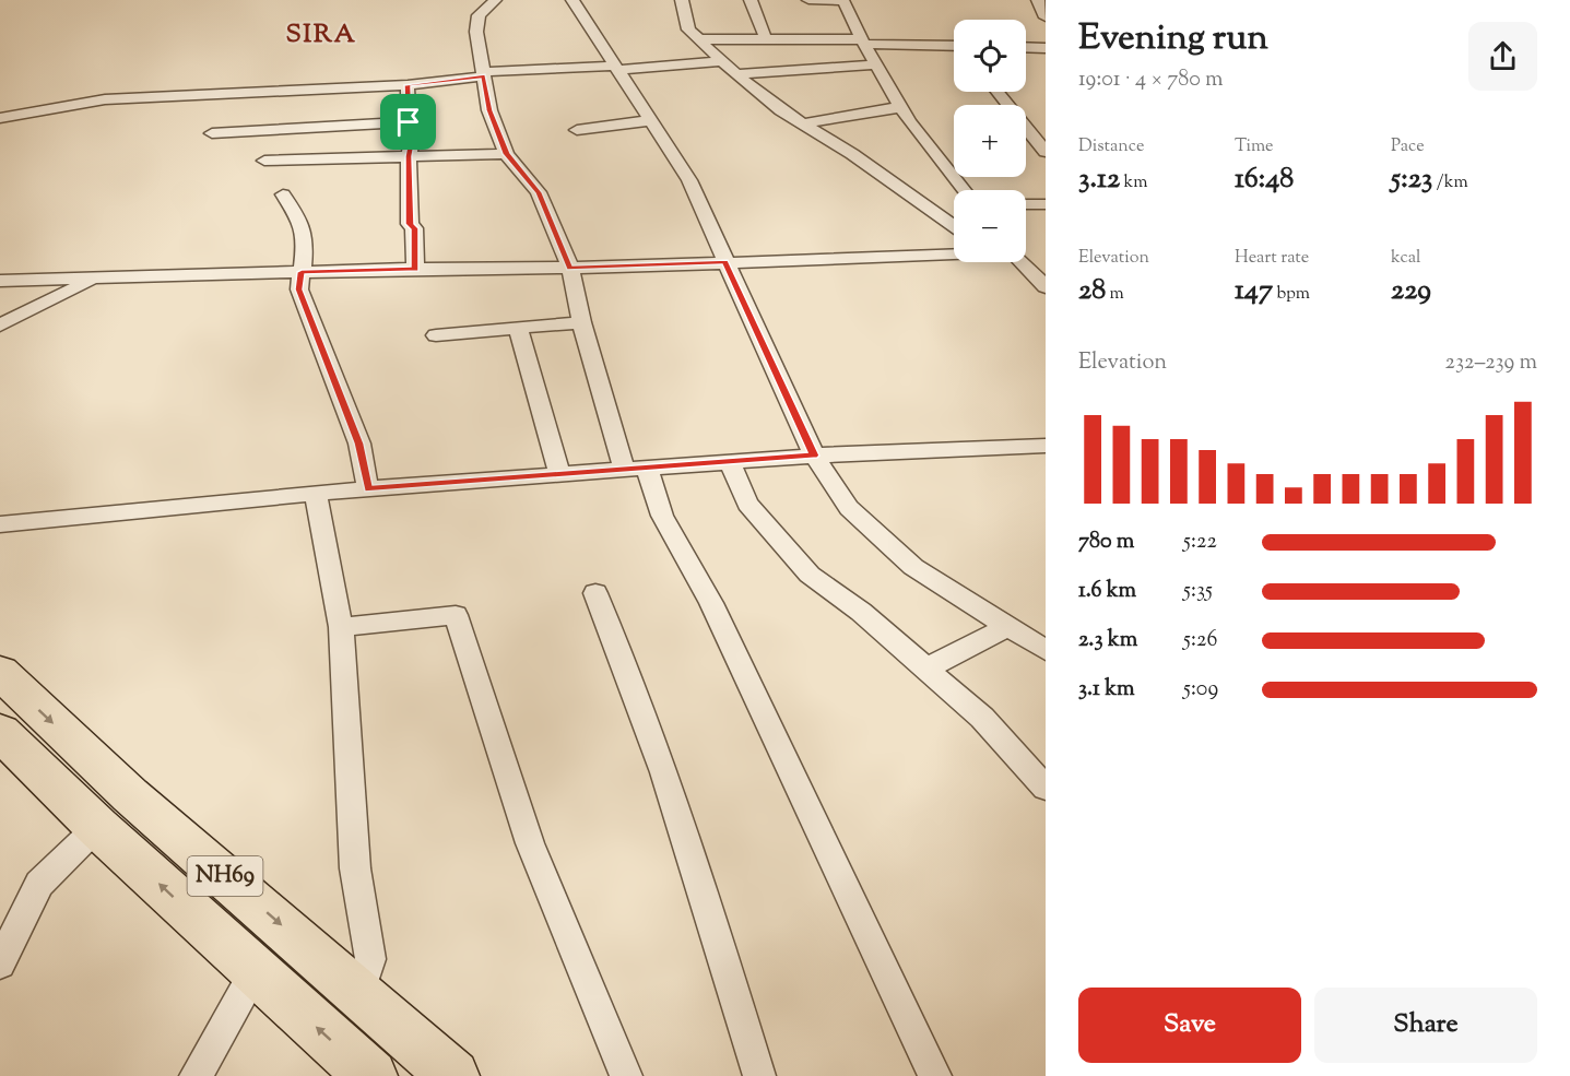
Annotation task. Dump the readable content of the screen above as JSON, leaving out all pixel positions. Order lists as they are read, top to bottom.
{
  "streets": {
    "highway": ["NH69"]
  },
  "districts": ["SIRA"],
  "page": {
    "heading": ["Evening run", "19:01 · 4 × 780 m"],
    "map_buttons": ["+", "−"],
    "stats": [
      ["Distance", "3.12 km"],
      ["Time", "16:48"],
      ["Pace", "5:23 /km"],
      ["Elevation", "28 m"],
      ["Heart rate", "147 bpm"],
      ["kcal", "229"]
    ],
    "chart": ["Elevation", "232–239 m"],
    "list": [
      {
        "name": "780 m",
        "note": "5:22"
      },
      {
        "name": "1.6 km",
        "note": "5:35"
      },
      {
        "name": "2.3 km",
        "note": "5:26"
      },
      {
        "name": "3.1 km",
        "note": "5:09"
      }
    ],
    "buttons": ["Save", "Share"]
  }
}
